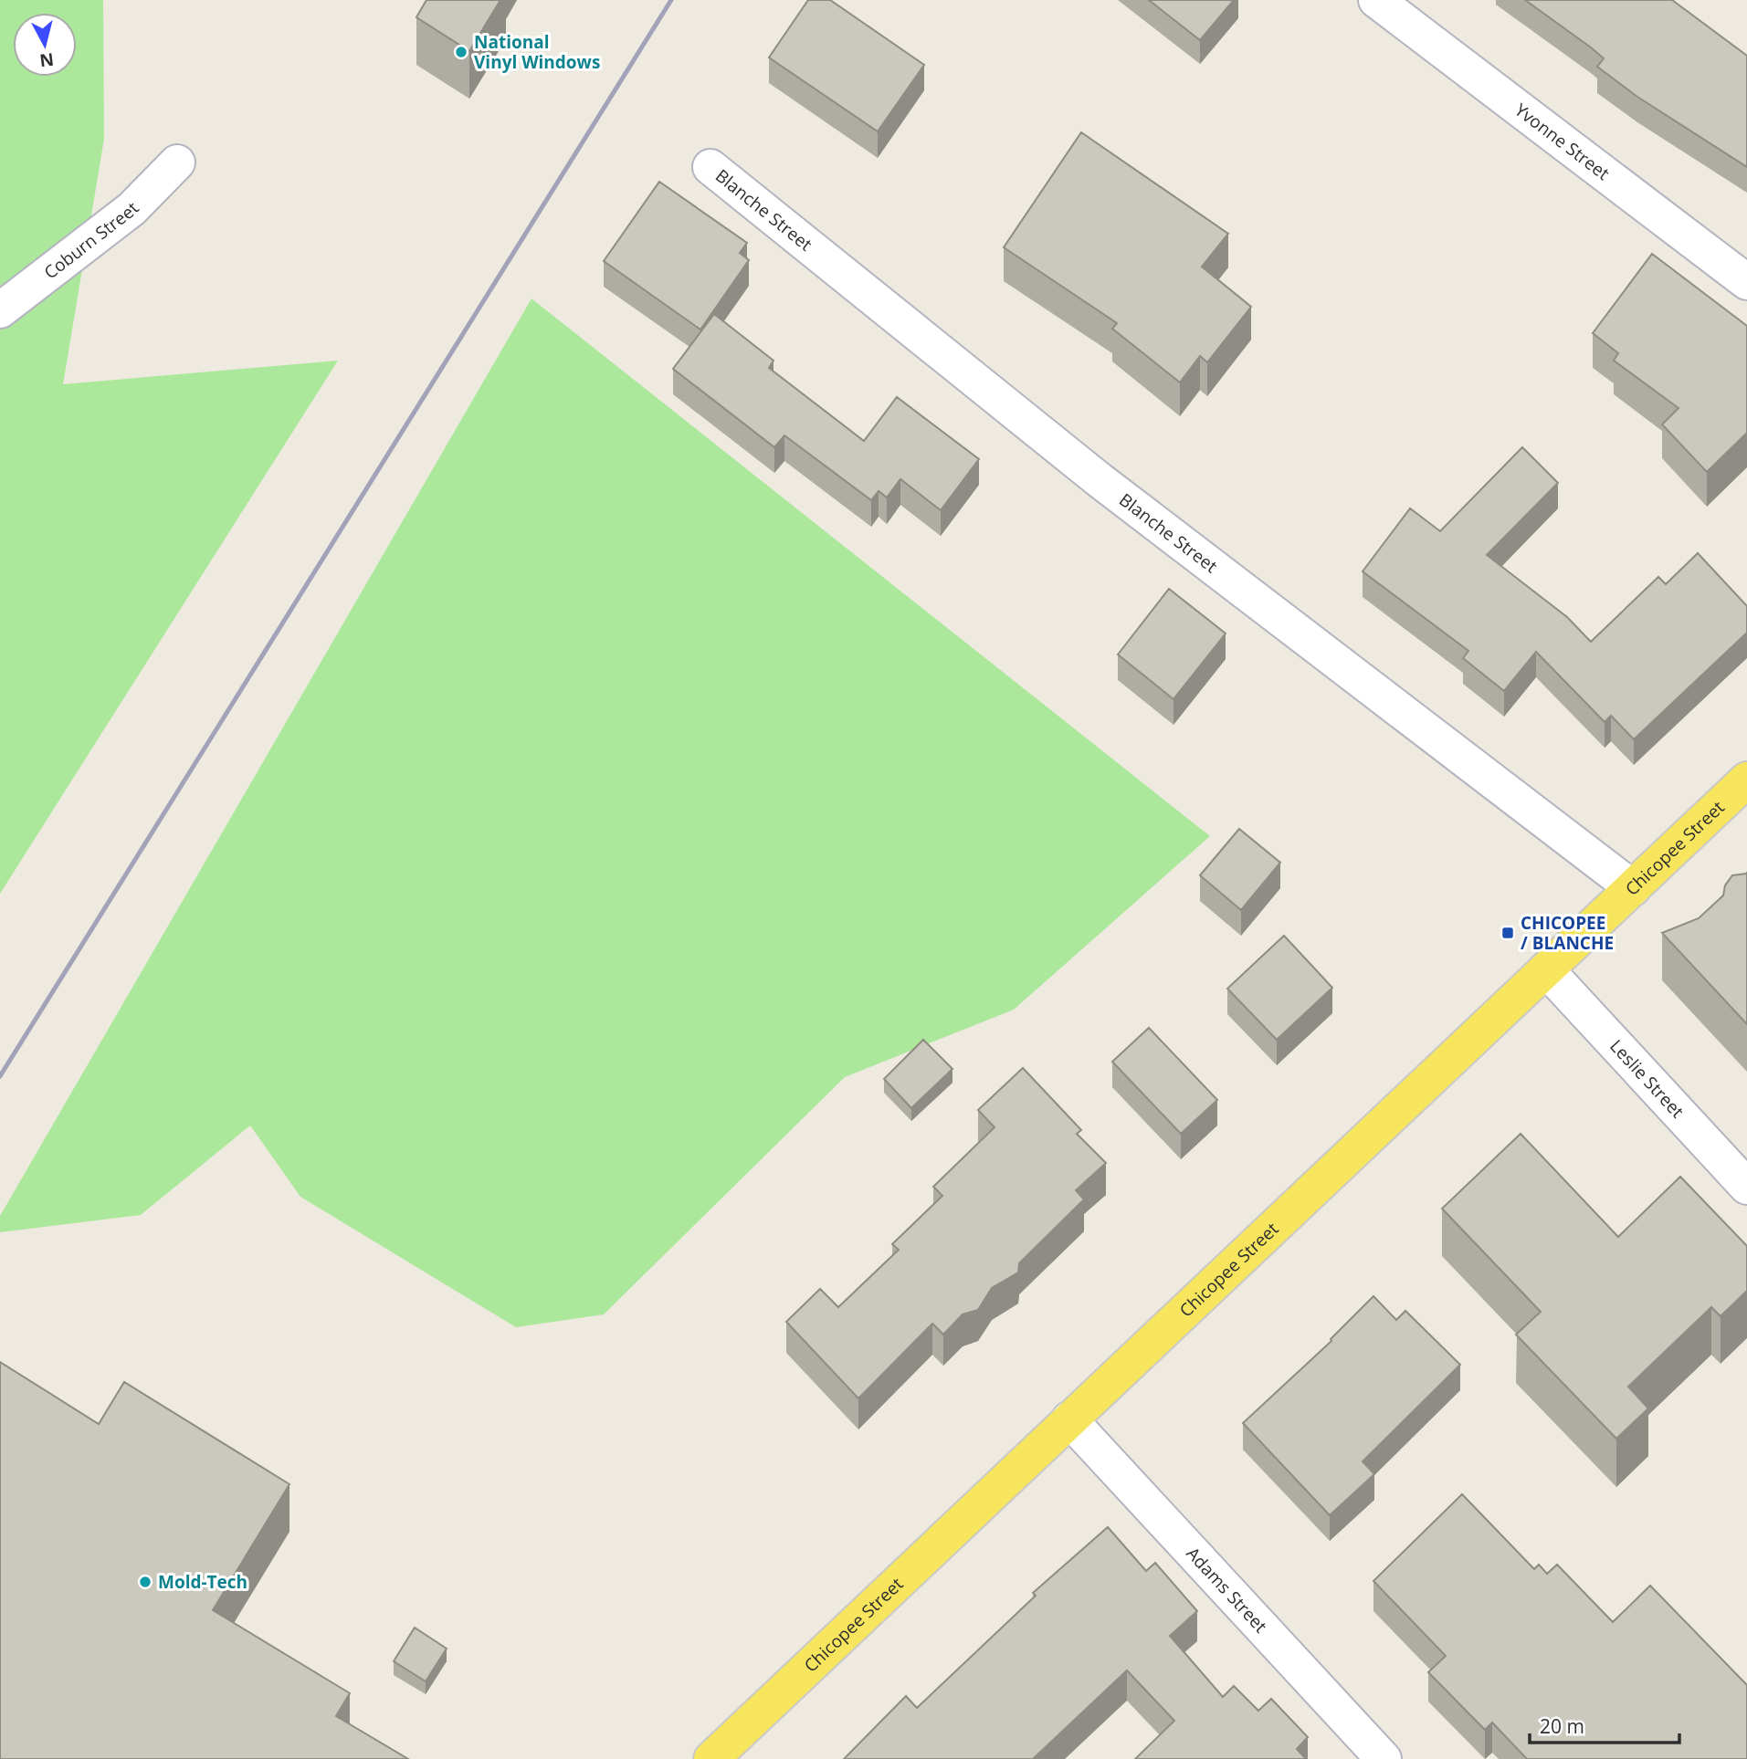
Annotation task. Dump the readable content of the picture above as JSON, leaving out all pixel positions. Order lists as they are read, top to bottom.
{
  "streets": {
    "main road": ["Chicopee Street"],
    "street": [
      "Yvonne Street",
      "Blanche Street",
      "Coburn Street",
      "Leslie Street",
      "Adams Street"
    ]
  },
  "crossings": [
    ["Blanche Street", "Chicopee Street"],
    ["Chicopee Street", "Leslie Street"],
    ["Chicopee Street", "Adams Street"]
  ],
  "places": {
    "other": ["National Vinyl Windows", "Mold-Tech"],
    "transit": ["CHICOPEE / BLANCHE"]
  },
  "scale_bar": "20 m",
  "north": "bottom"
}
